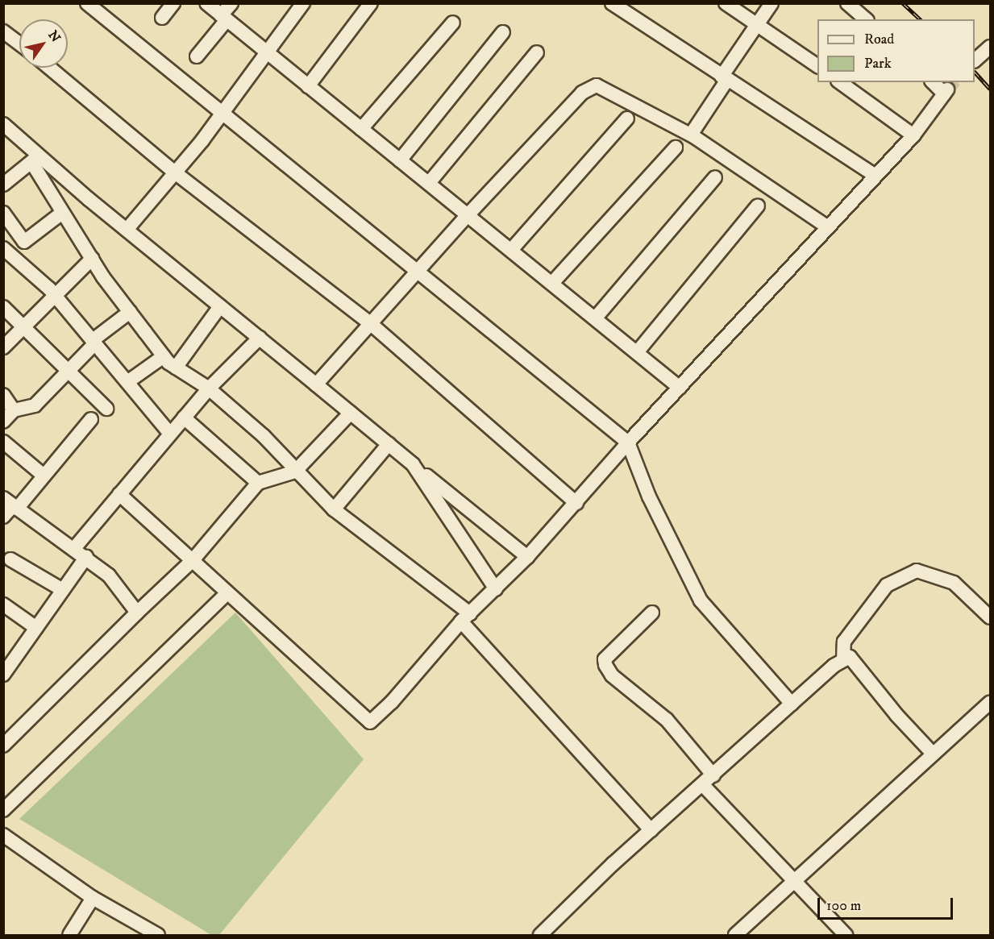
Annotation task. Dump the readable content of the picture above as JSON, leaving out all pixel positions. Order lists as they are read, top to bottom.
{
  "legend": ["Road", "Park"],
  "scale_bar": "100 m",
  "north": "top right"
}
